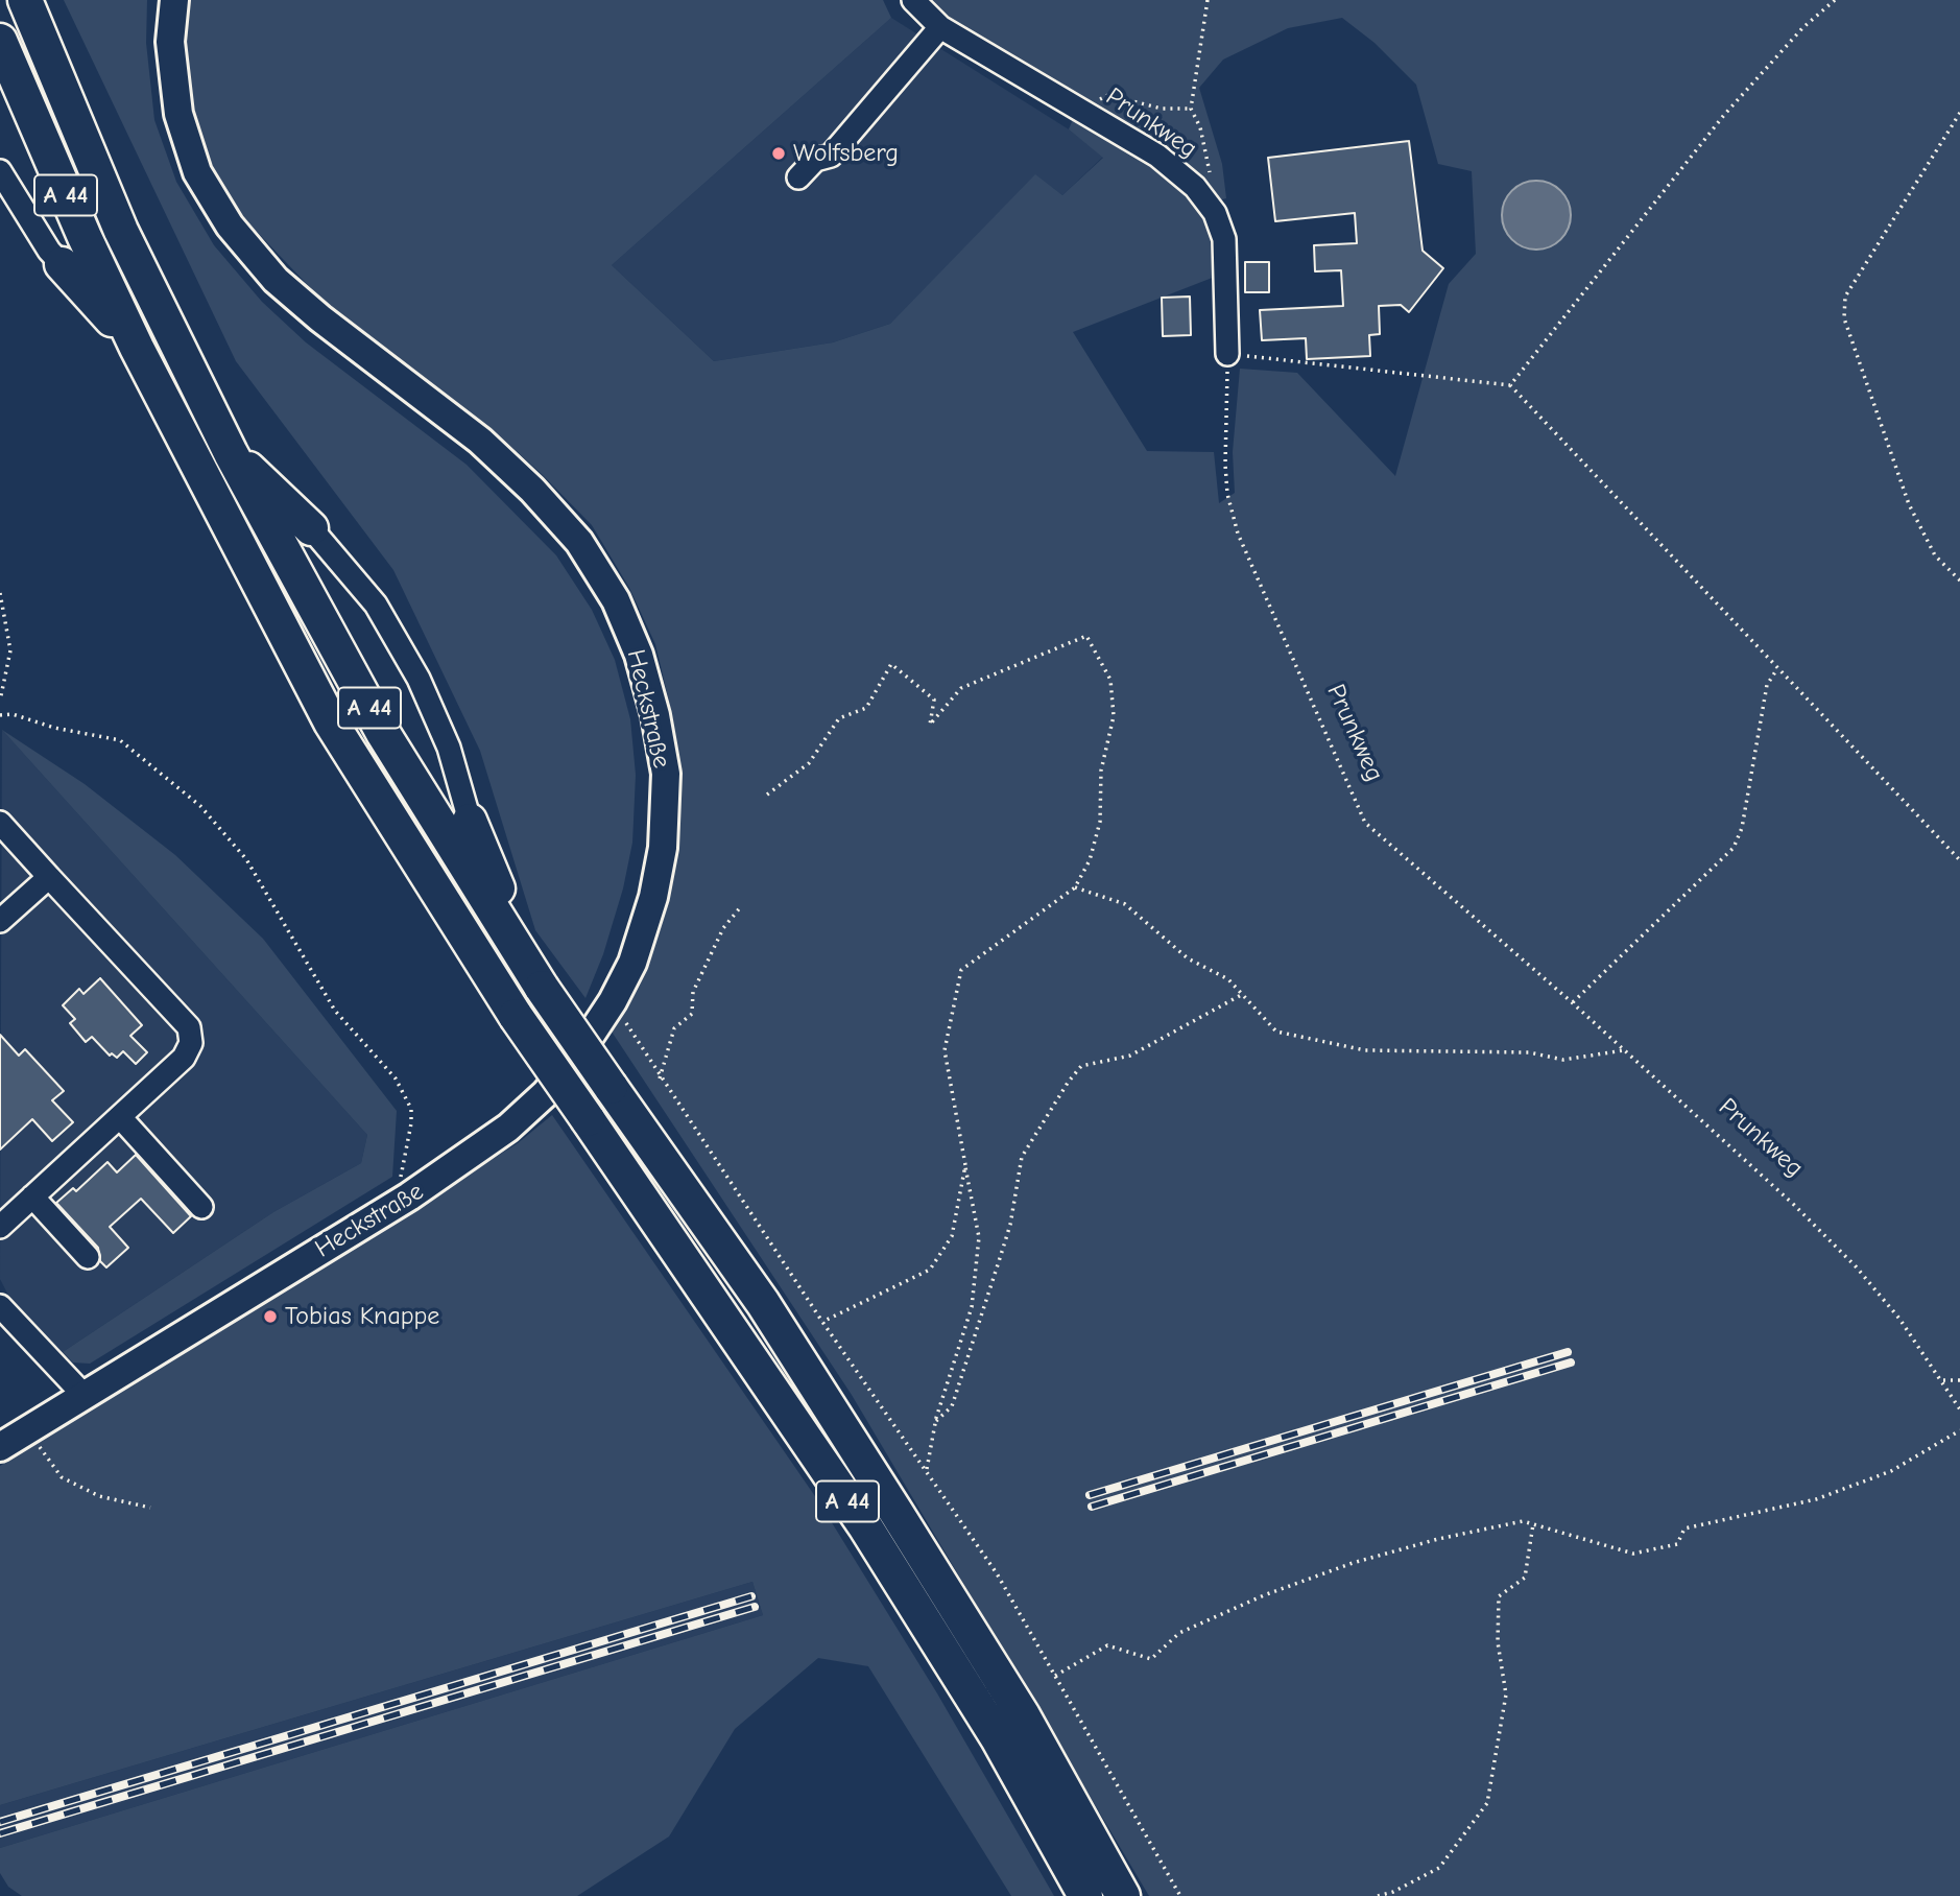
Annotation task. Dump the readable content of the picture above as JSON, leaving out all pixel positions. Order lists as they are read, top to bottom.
{
  "streets": {
    "highway": ["A 44"],
    "main road": ["Heckstraße"],
    "street": ["Prunkweg"]
  },
  "places": ["Wolfsberg", "Tobias Knappe"]
}
